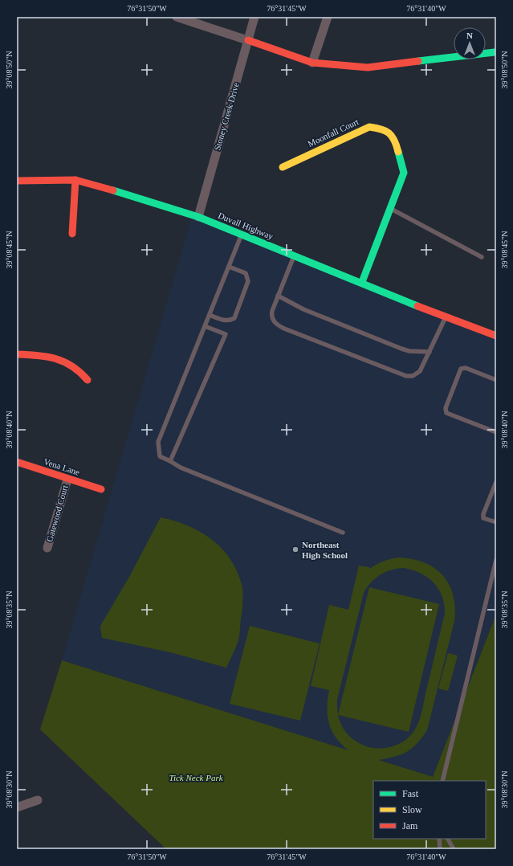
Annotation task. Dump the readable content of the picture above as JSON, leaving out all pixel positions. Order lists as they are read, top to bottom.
{
  "streets": {
    "street": [
      "Stoney Creek Drive",
      "Moonfall Court",
      "Duvall Highway",
      "Vena Lane",
      "Gatewood Court"
    ]
  },
  "crossings": [
    ["Stoney Creek Drive", "Duvall Highway"],
    ["Moonfall Court", "Duvall Highway"],
    ["Vena Lane", "Gatewood Court"]
  ],
  "parks": ["Tick Neck Park"],
  "places": ["Northeast High School"],
  "legend": ["Fast", "Slow", "Jam"],
  "north": "top",
  "coordinates": [
    "76°31'50\"W",
    "76°31'45\"W",
    "76°31'40\"W",
    "39°08'50\"N",
    "39°08'45\"N",
    "39°08'40\"N",
    "39°08'35\"N",
    "39°08'30\"N"
  ]
}
